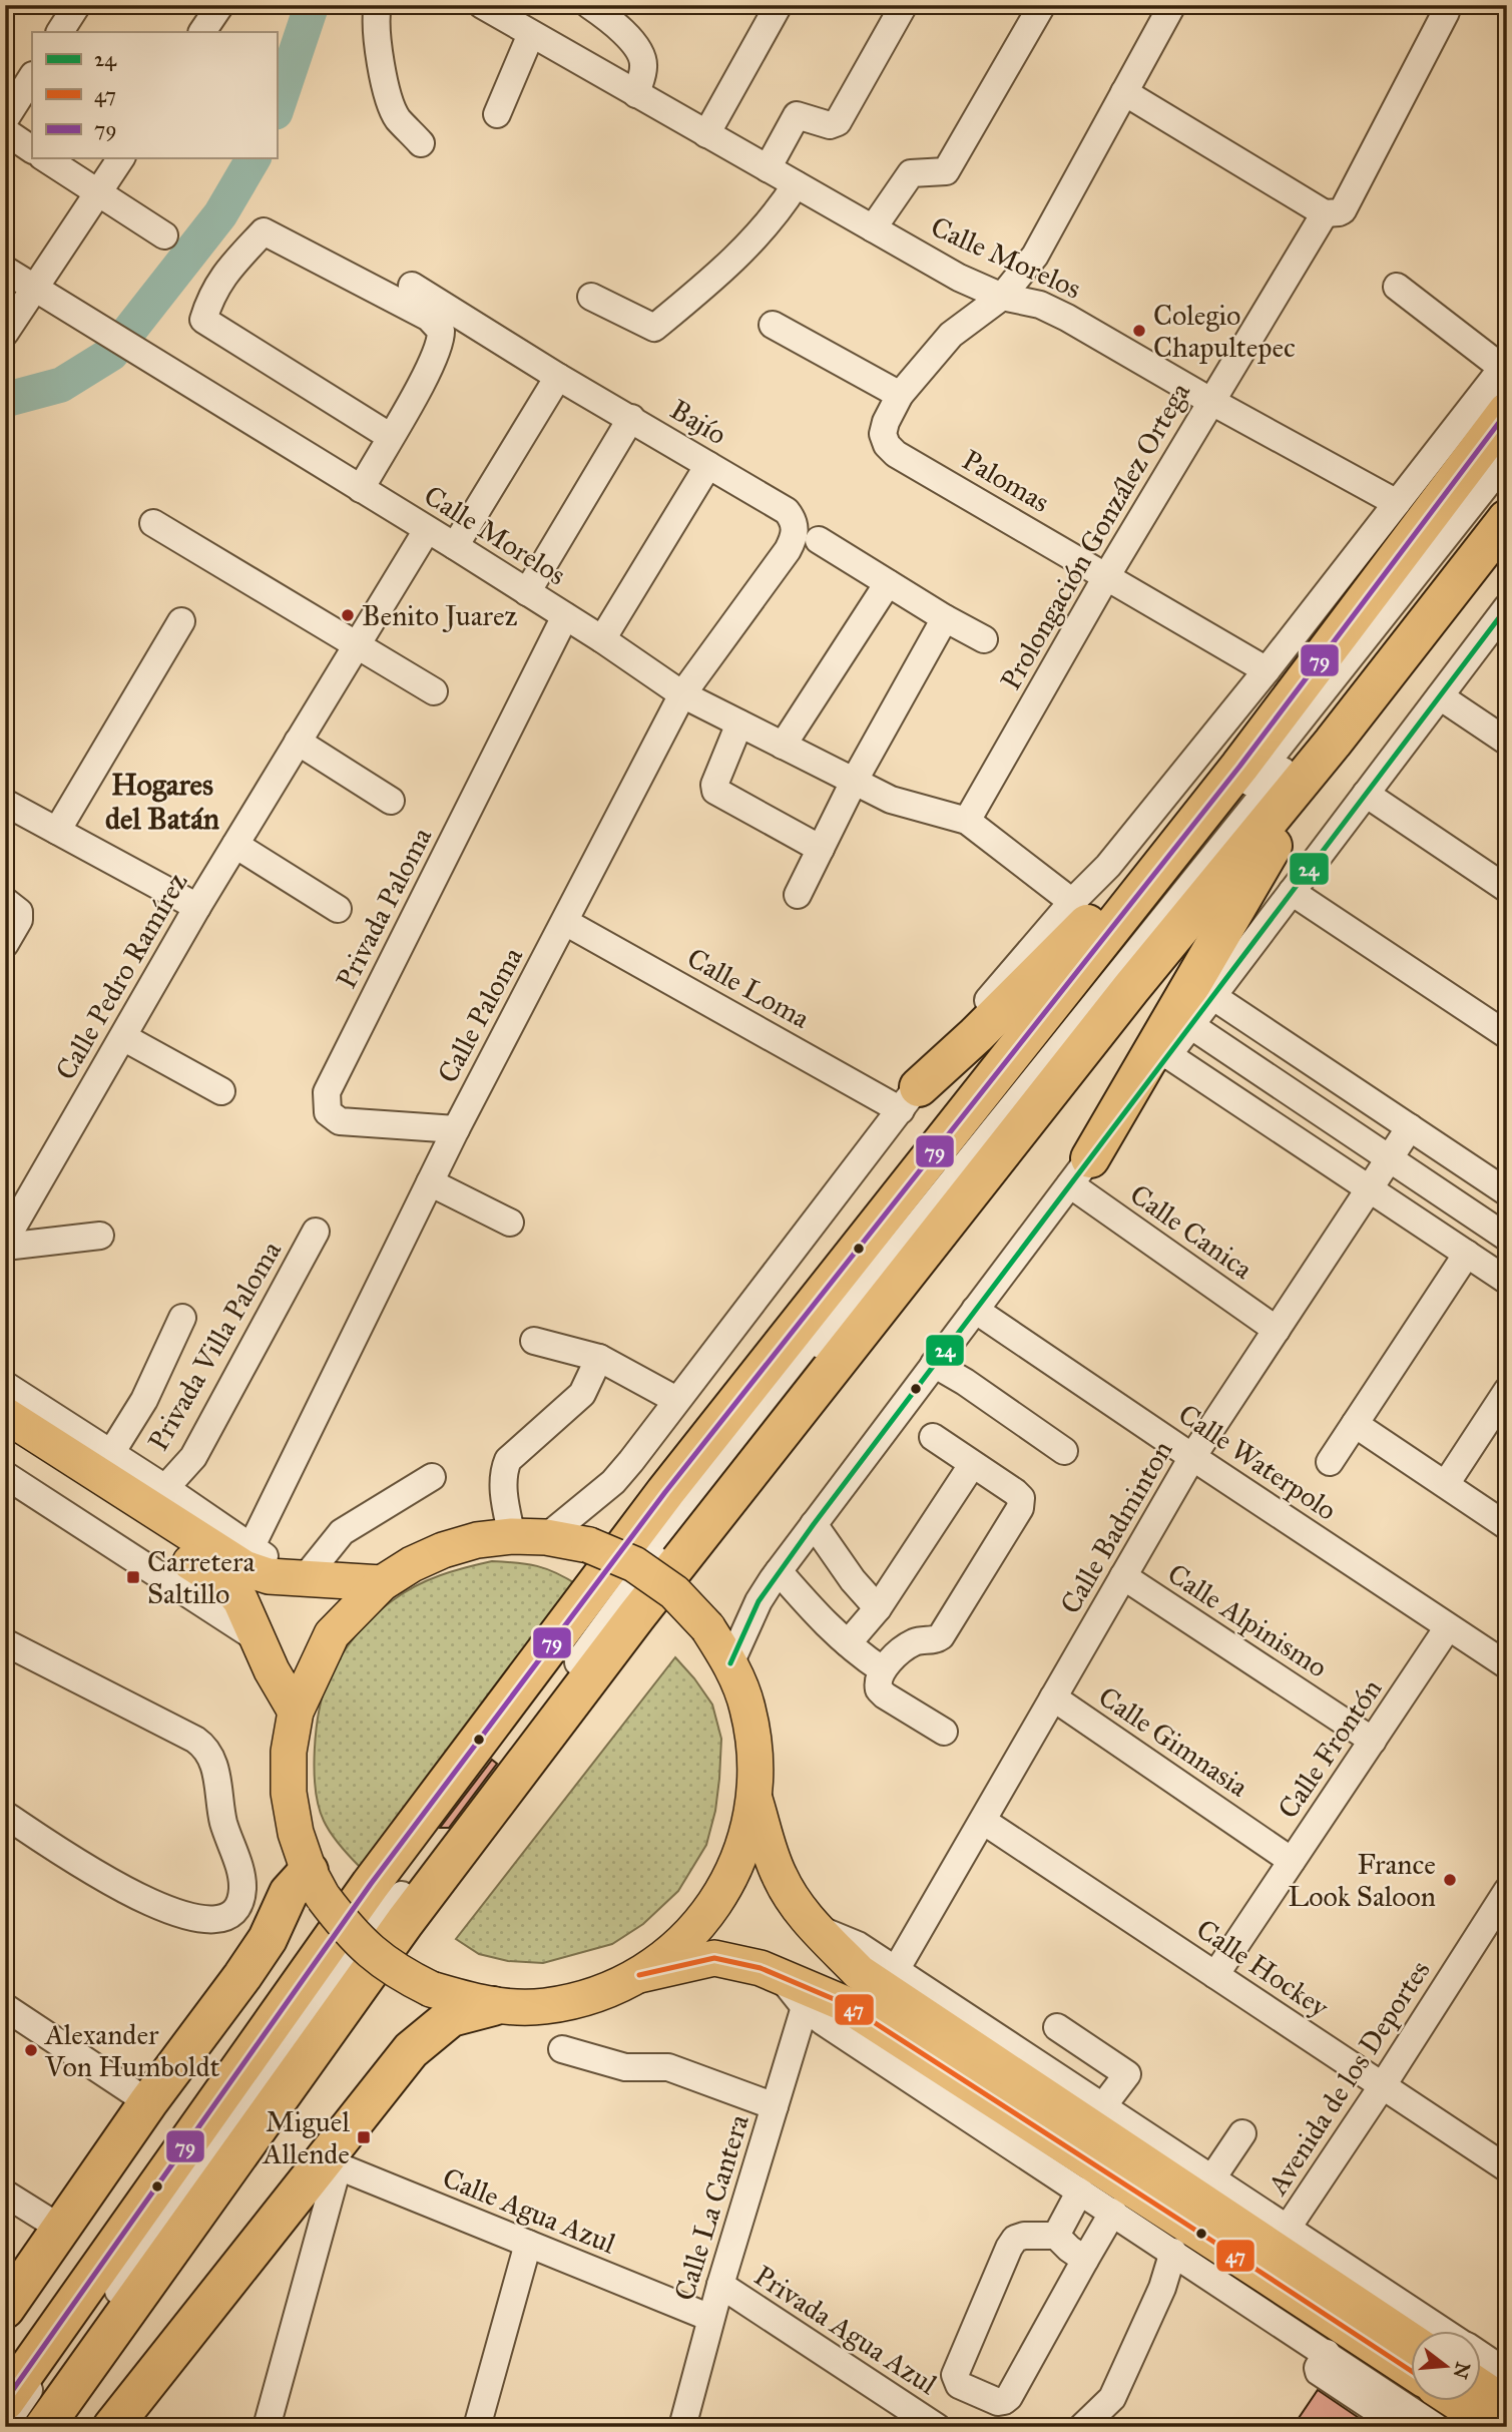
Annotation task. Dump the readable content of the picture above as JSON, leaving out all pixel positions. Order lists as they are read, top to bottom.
{
  "streets": {
    "street": [
      "Calle Morelos",
      "Bajío",
      "Palomas",
      "Prolongación González Ortega",
      "Privada Paloma",
      "Calle Pedro Ramírez",
      "Calle Loma",
      "Calle Paloma",
      "Calle Canica",
      "Privada Villa Paloma",
      "Calle Waterpolo",
      "Calle Badminton",
      "Calle Alpinismo",
      "Calle Gimnasia",
      "Calle Frontón",
      "Calle Hockey",
      "Avenida de los Deportes",
      "Calle La Cantera",
      "Calle Agua Azul",
      "Privada Agua Azul"
    ]
  },
  "crossings": [
    ["Calle Morelos", "Prolongación González Ortega"],
    ["Calle Morelos", "Privada Paloma"],
    ["Calle Morelos", "Calle Pedro Ramírez"],
    ["Calle Morelos", "Calle Paloma"],
    ["Bajío", "Calle Paloma"],
    ["Palomas", "Prolongación González Ortega"],
    ["Privada Paloma", "Calle Paloma"],
    ["Calle Loma", "Calle Paloma"],
    ["Calle Canica", "Calle Badminton"],
    ["Calle Waterpolo", "Calle Badminton"],
    ["Calle Waterpolo", "Calle Frontón"],
    ["Calle Badminton", "Calle Alpinismo"],
    ["Calle Badminton", "Calle Gimnasia"],
    ["Calle Badminton", "Calle Hockey"],
    ["Calle Alpinismo", "Calle Frontón"],
    ["Calle Gimnasia", "Calle Frontón"],
    ["Calle Frontón", "Calle Hockey"],
    ["Calle Hockey", "Avenida de los Deportes"],
    ["Calle La Cantera", "Calle Agua Azul"],
    ["Calle La Cantera", "Privada Agua Azul"]
  ],
  "districts": ["Hogares del Batán"],
  "places": {
    "other": [
      "Colegio Chapultepec",
      "Benito Juarez",
      "France Look Saloon",
      "Alexander Von Humboldt"
    ],
    "transit": ["Carretera Saltillo", "Miguel Allende"]
  },
  "lines": ["transit line 79", "transit line 24", "transit line 47"],
  "legend": ["24", "47", "79"],
  "north": "right"
}
